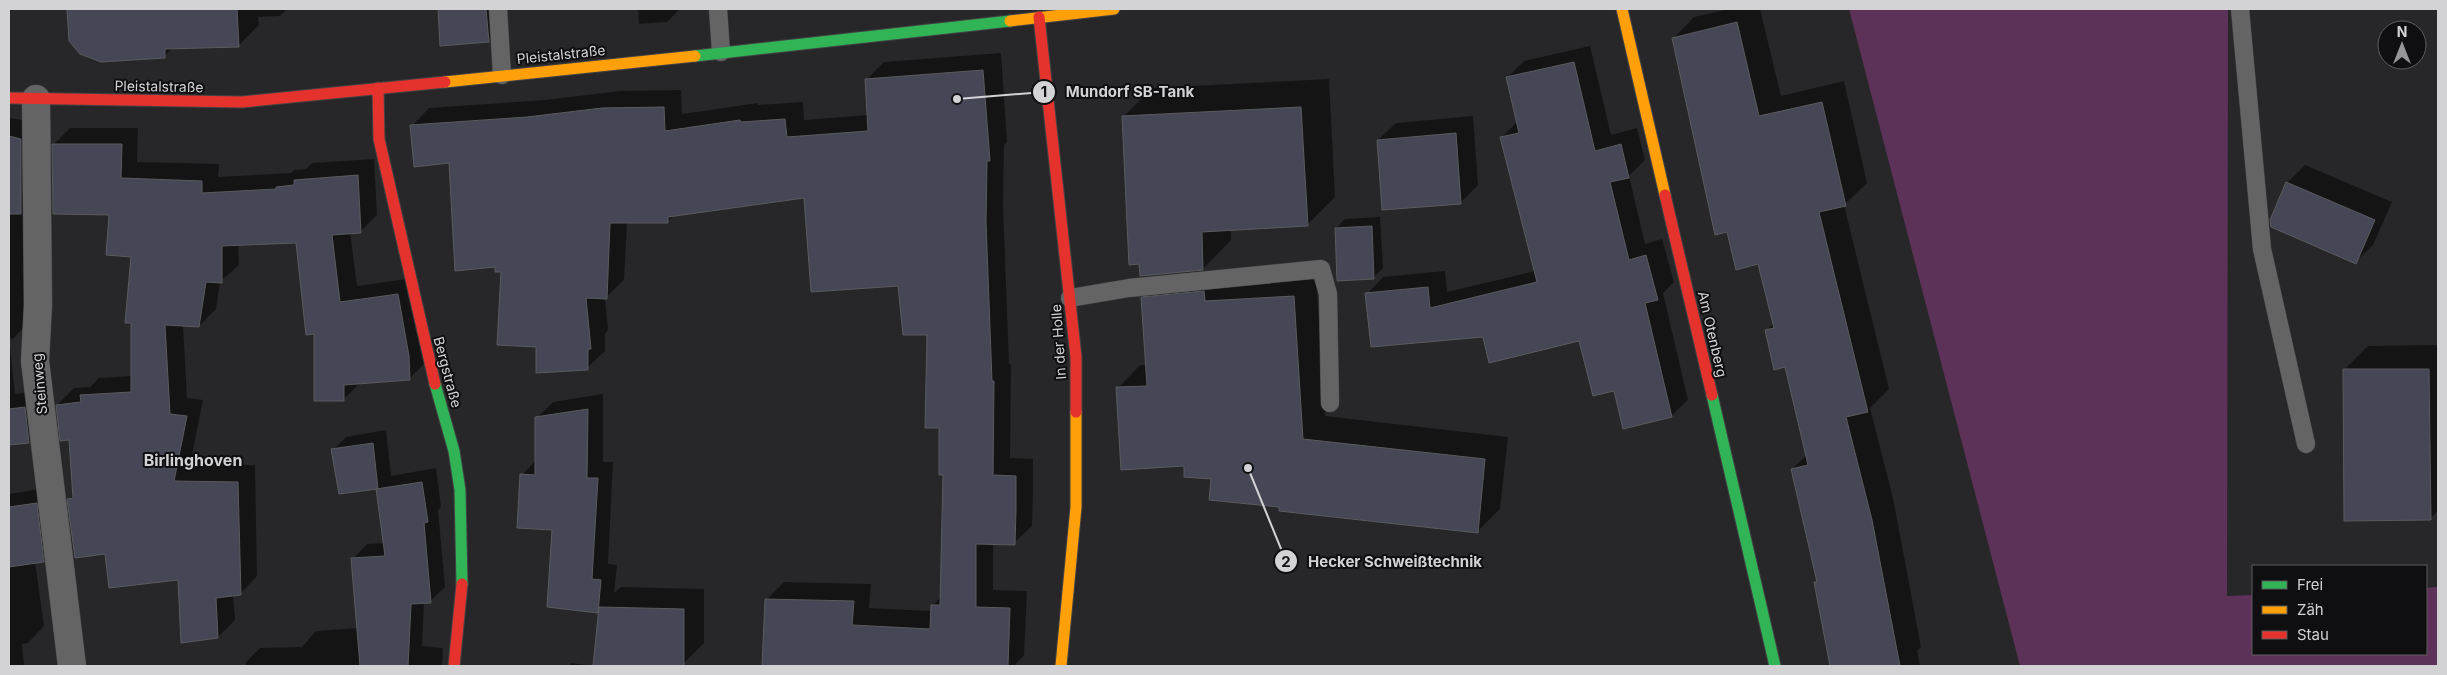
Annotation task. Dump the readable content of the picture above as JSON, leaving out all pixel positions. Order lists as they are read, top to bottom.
{
  "streets": {
    "street": [
      "Pleistalstraße",
      "Am Otenberg",
      "In der Holle",
      "Bergstraße",
      "Steinweg"
    ]
  },
  "crossings": [
    ["Pleistalstraße", "In der Holle"],
    ["Pleistalstraße", "Bergstraße"],
    ["Pleistalstraße", "Steinweg"]
  ],
  "districts": ["Birlinghoven"],
  "places": ["Mundorf SB-Tank", "Hecker Schweißtechnik"],
  "legend": ["Frei", "Zäh", "Stau"],
  "north": "top"
}
